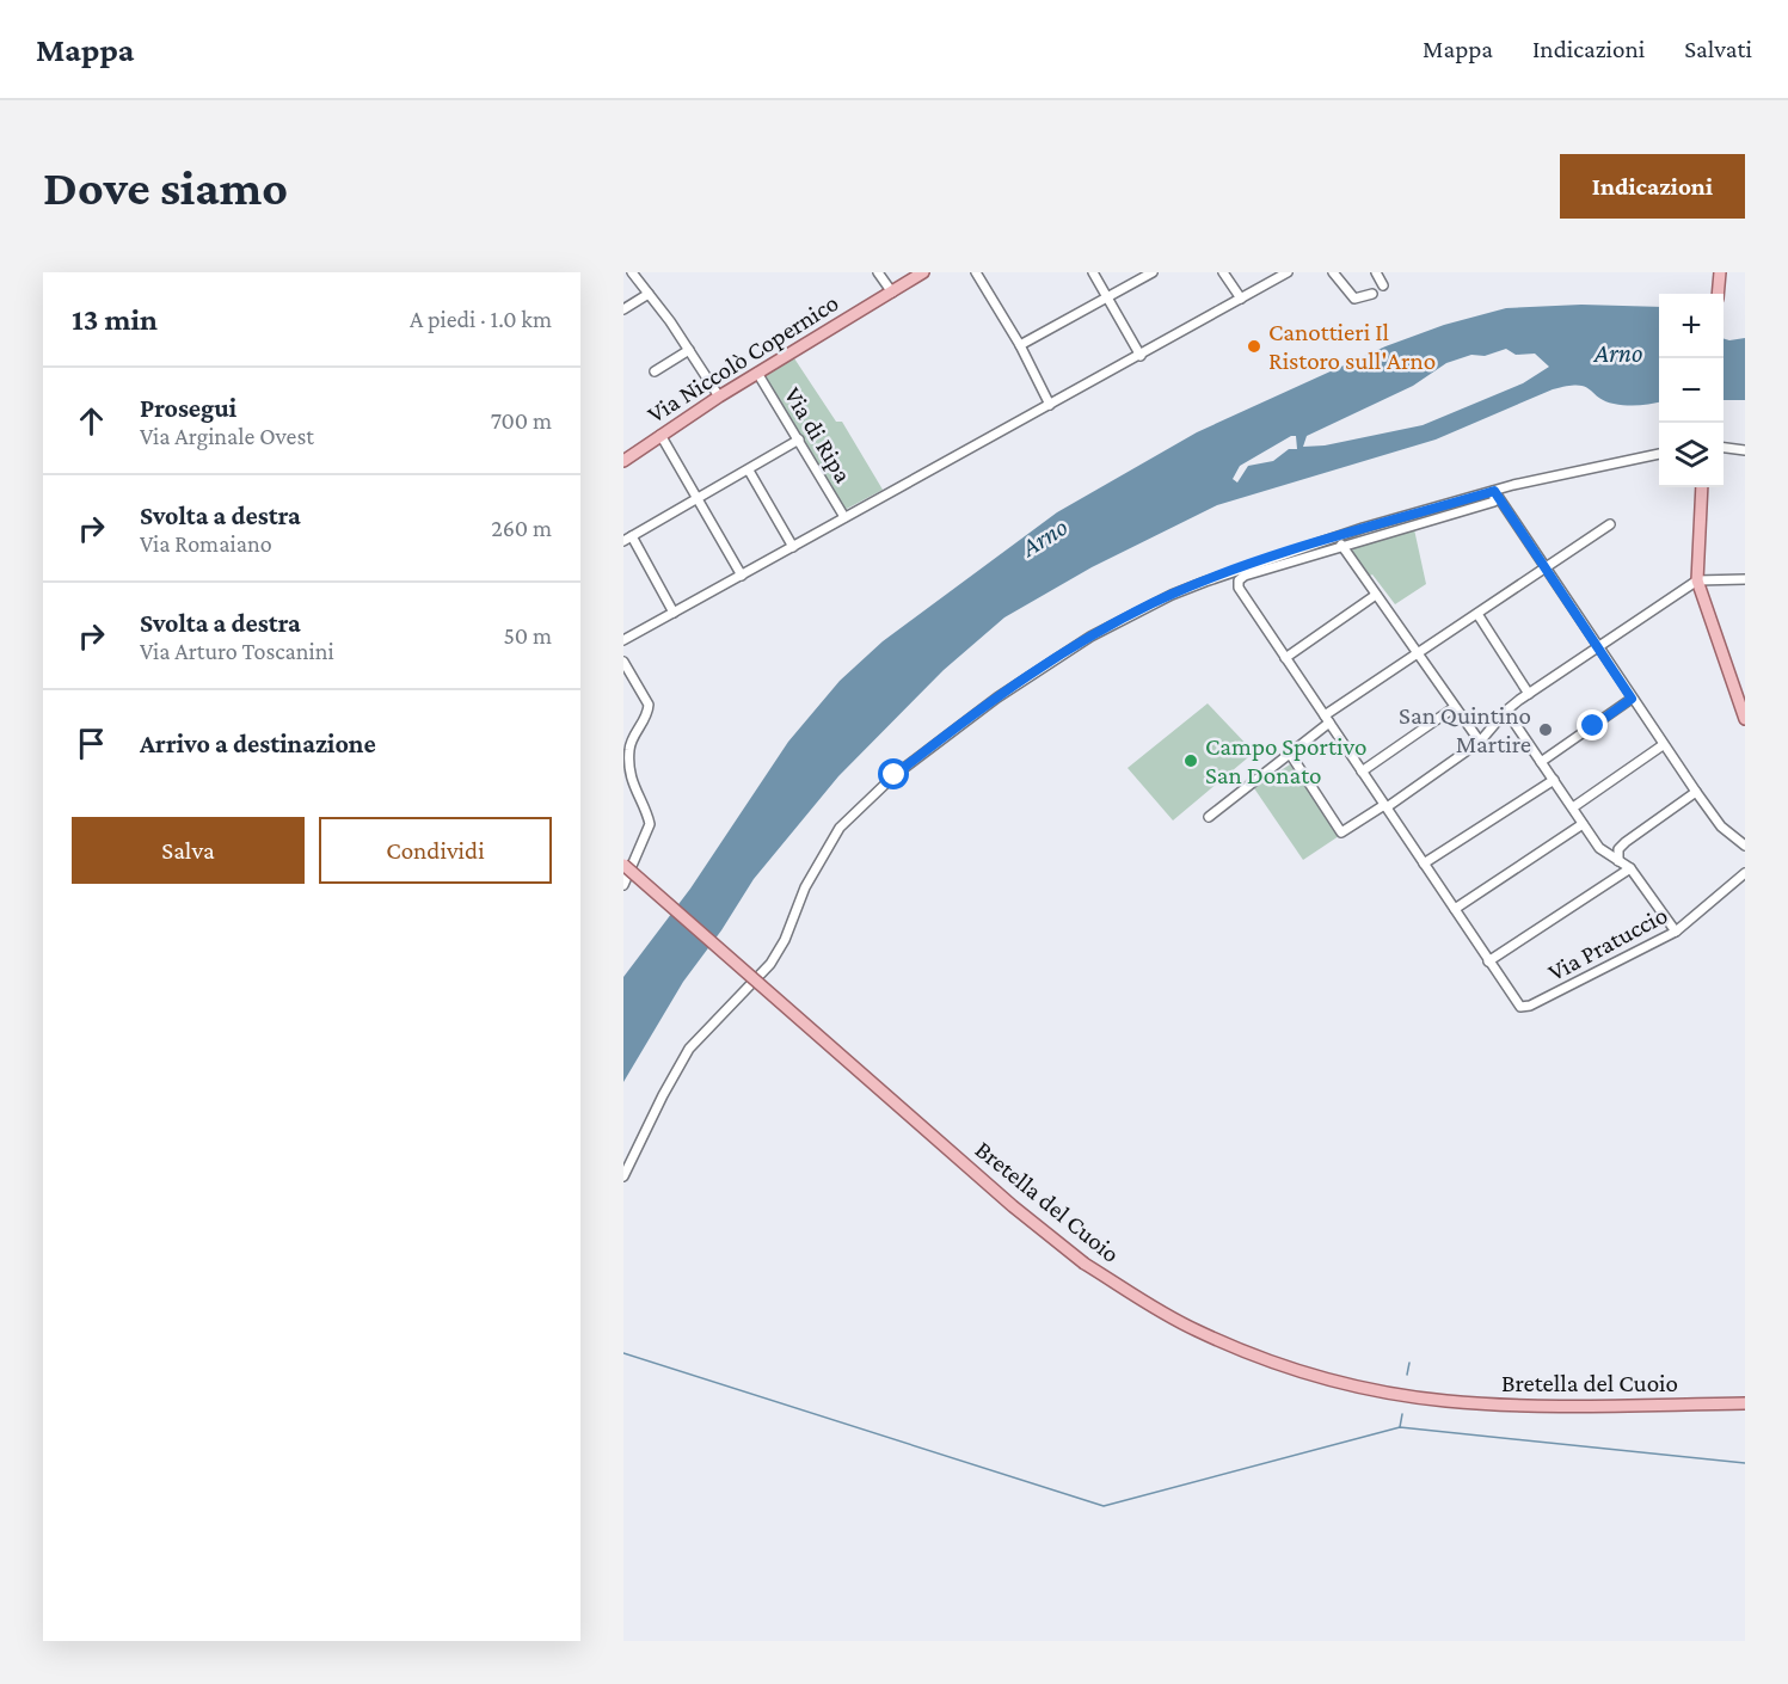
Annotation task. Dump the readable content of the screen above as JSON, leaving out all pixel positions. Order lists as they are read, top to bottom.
{
  "streets": {
    "main road": ["Via Niccolò Copernico", "Bretella del Cuoio"],
    "street": ["Via di Ripa", "Via Pratuccio"]
  },
  "crossings": [
    ["Via Niccolò Copernico", "Via di Ripa"]
  ],
  "water": ["Arno"],
  "places": ["Canottieri Il Ristoro sull'Arno", "San Quintino Martire", "Campo Sportivo San Donato"],
  "page": {
    "header": "Mappa",
    "nav": ["Mappa", "Indicazioni", "Salvati"],
    "buttons": [
      "Indicazioni",
      ["Salva", "Condividi"]
    ],
    "title": "Dove siamo",
    "heading": ["13 min", "A piedi · 1.0 km"],
    "map_buttons": ["+", "−"],
    "list": [
      ["Prosegui", "Via Arginale Ovest", "700 m"],
      ["Svolta a destra", "Via Romaiano", "260 m"],
      ["Svolta a destra", "Via Arturo Toscanini", "50 m"],
      "Arrivo a destinazione"
    ]
  }
}
